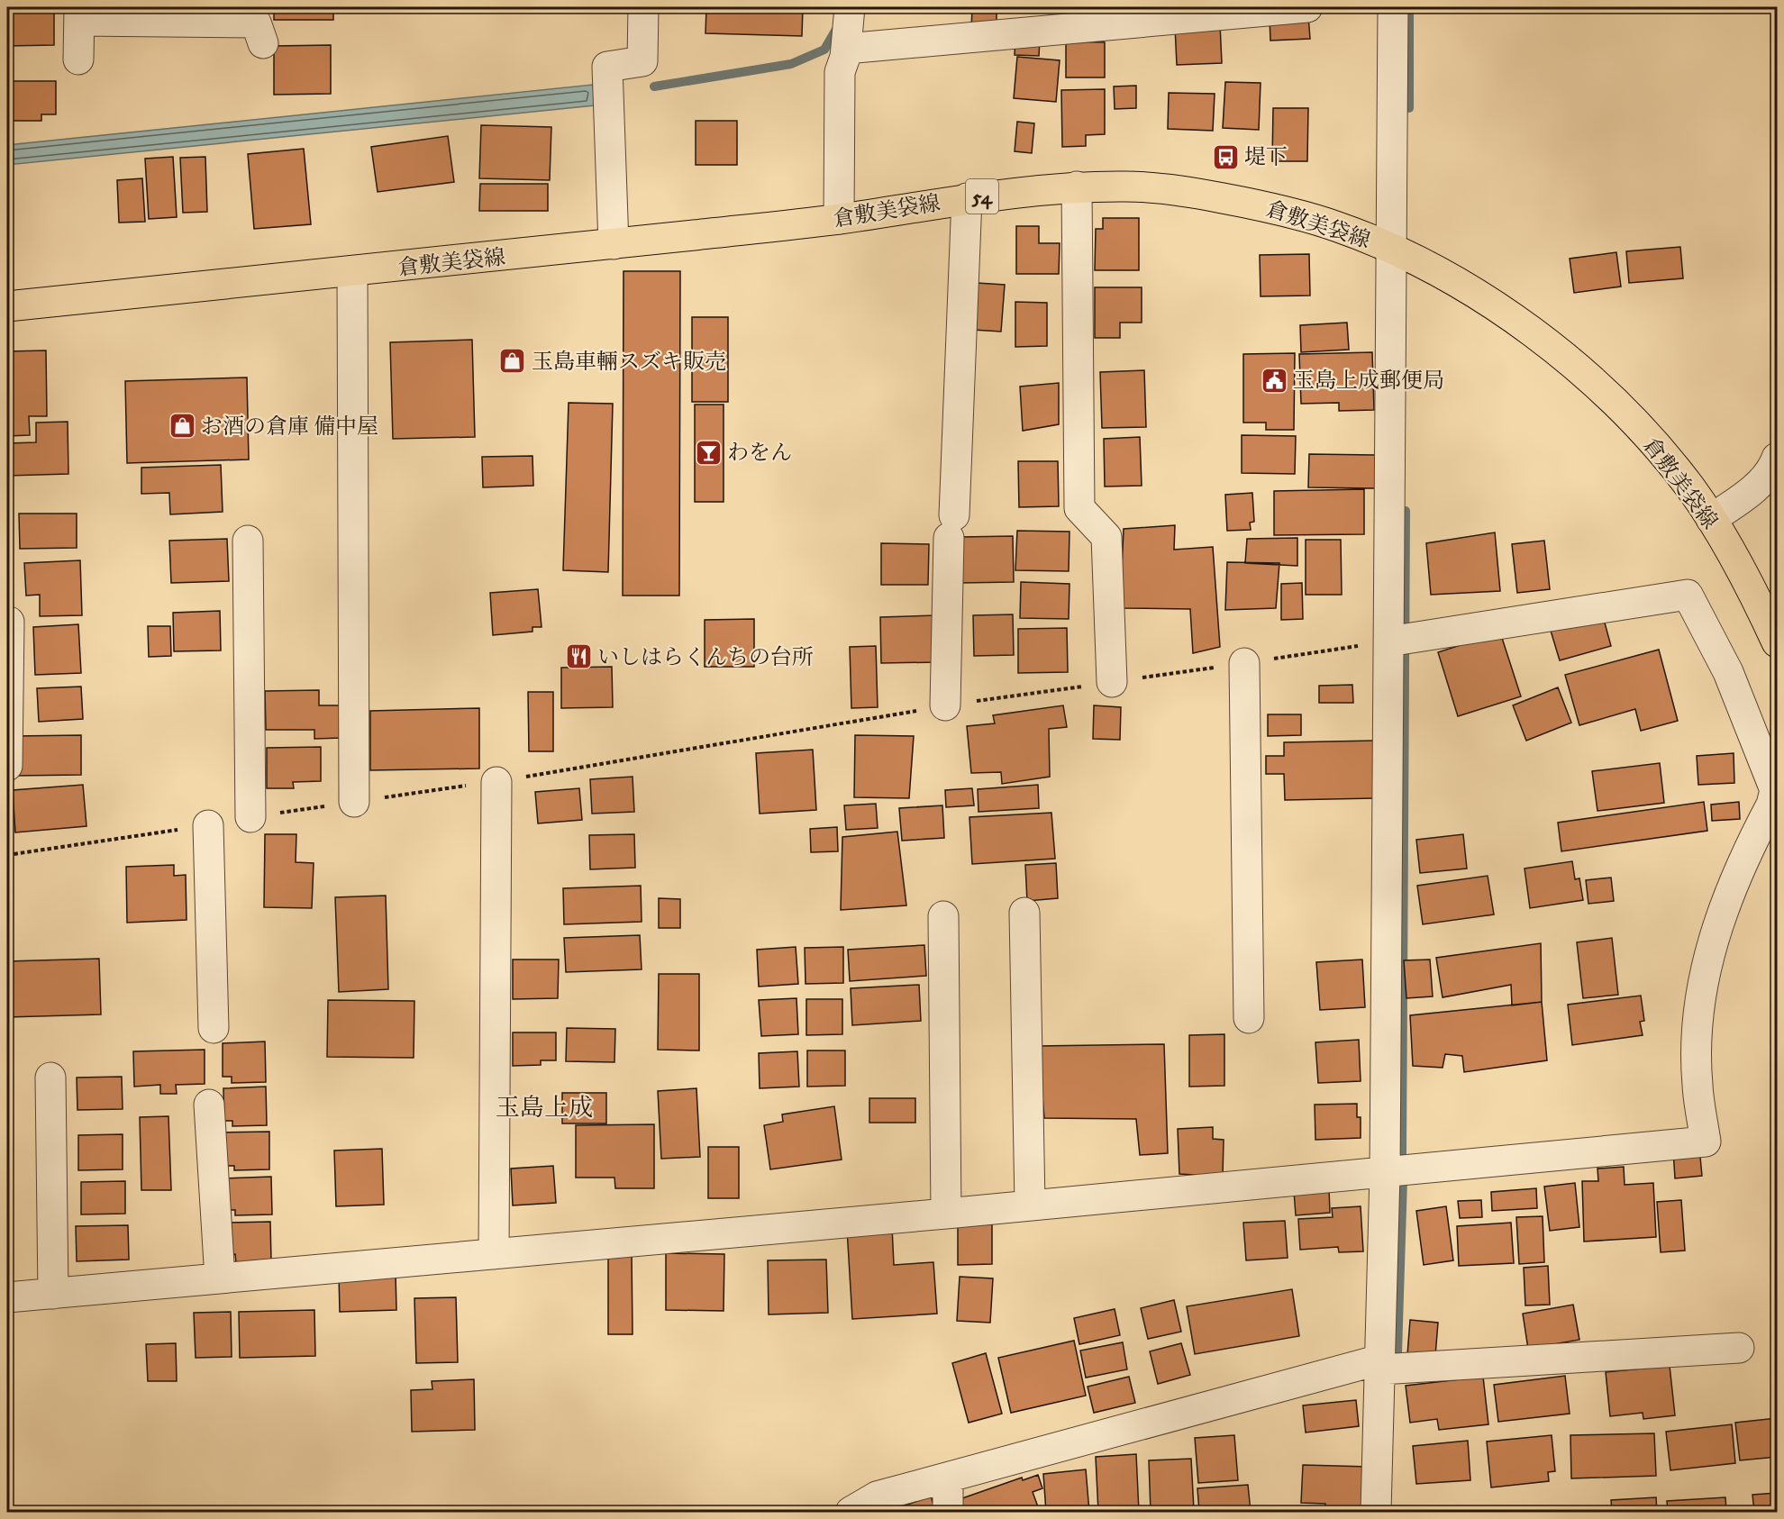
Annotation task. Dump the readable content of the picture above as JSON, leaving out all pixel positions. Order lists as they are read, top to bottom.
{
  "streets": {
    "main road": ["54", "倉敷美袋線"]
  },
  "districts": ["玉島上成"],
  "places": {
    "bus stop": ["堤下"],
    "shop": ["玉島車輛スズキ販売", "お酒の倉庫 備中屋"],
    "public building": ["玉島上成郵便局"],
    "bar": ["わをん"],
    "restaurant": ["いしはらくんちの台所"]
  }
}
